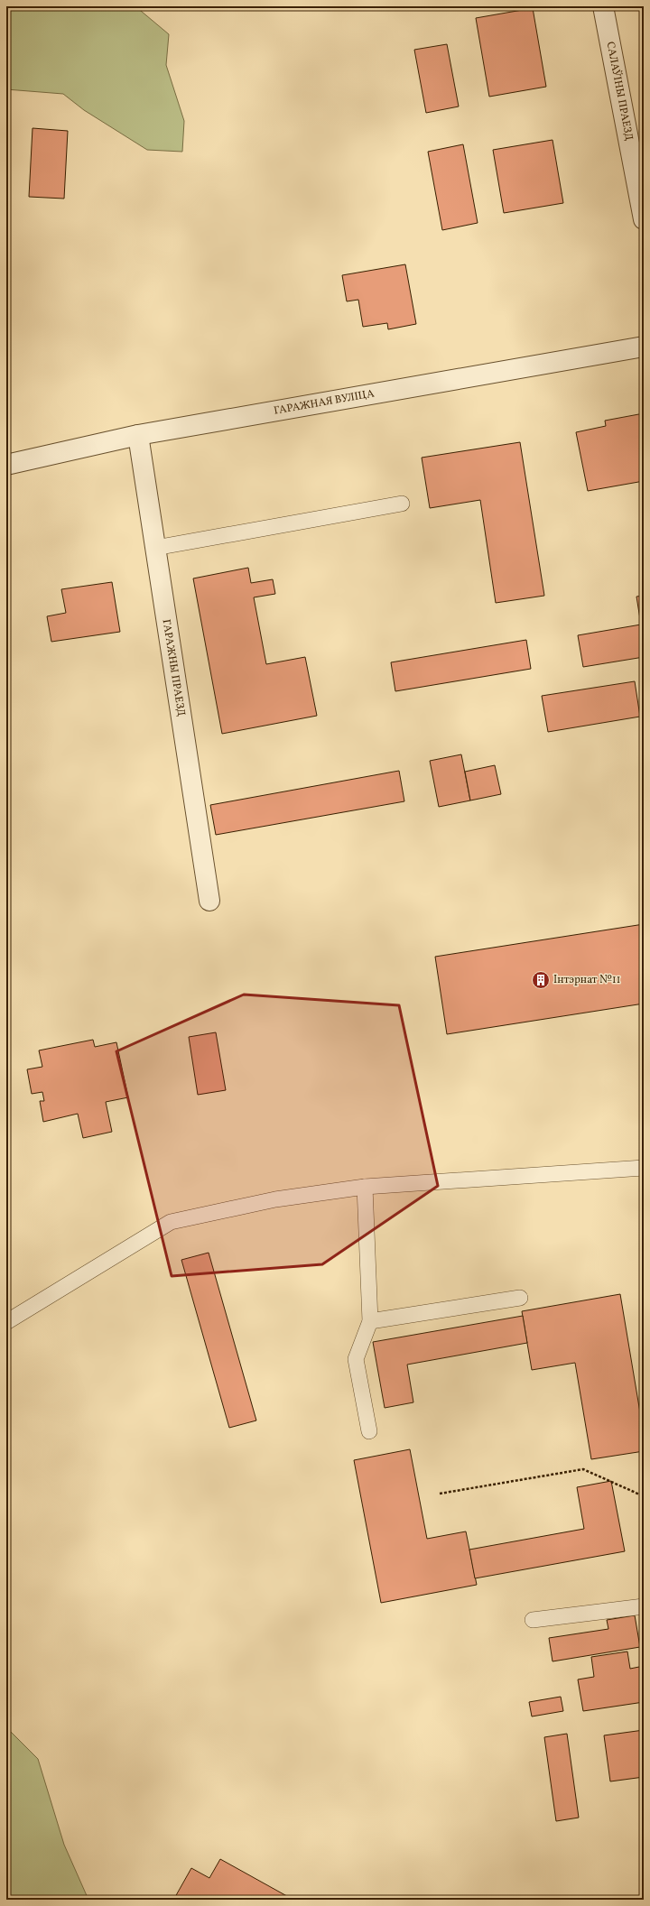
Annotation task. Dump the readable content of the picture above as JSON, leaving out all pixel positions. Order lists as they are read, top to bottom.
{
  "streets": {
    "street": ["САЛАЎІНЫ ПРАЕЗД", "ГАРАЖНАЯ ВУЛІЦА", "ГАРАЖНЫ ПРАЕЗД"]
  },
  "crossings": [
    ["ГАРАЖНАЯ ВУЛІЦА", "ГАРАЖНЫ ПРАЕЗД"]
  ],
  "places": {
    "building": ["Інтэрнат №11"]
  }
}
